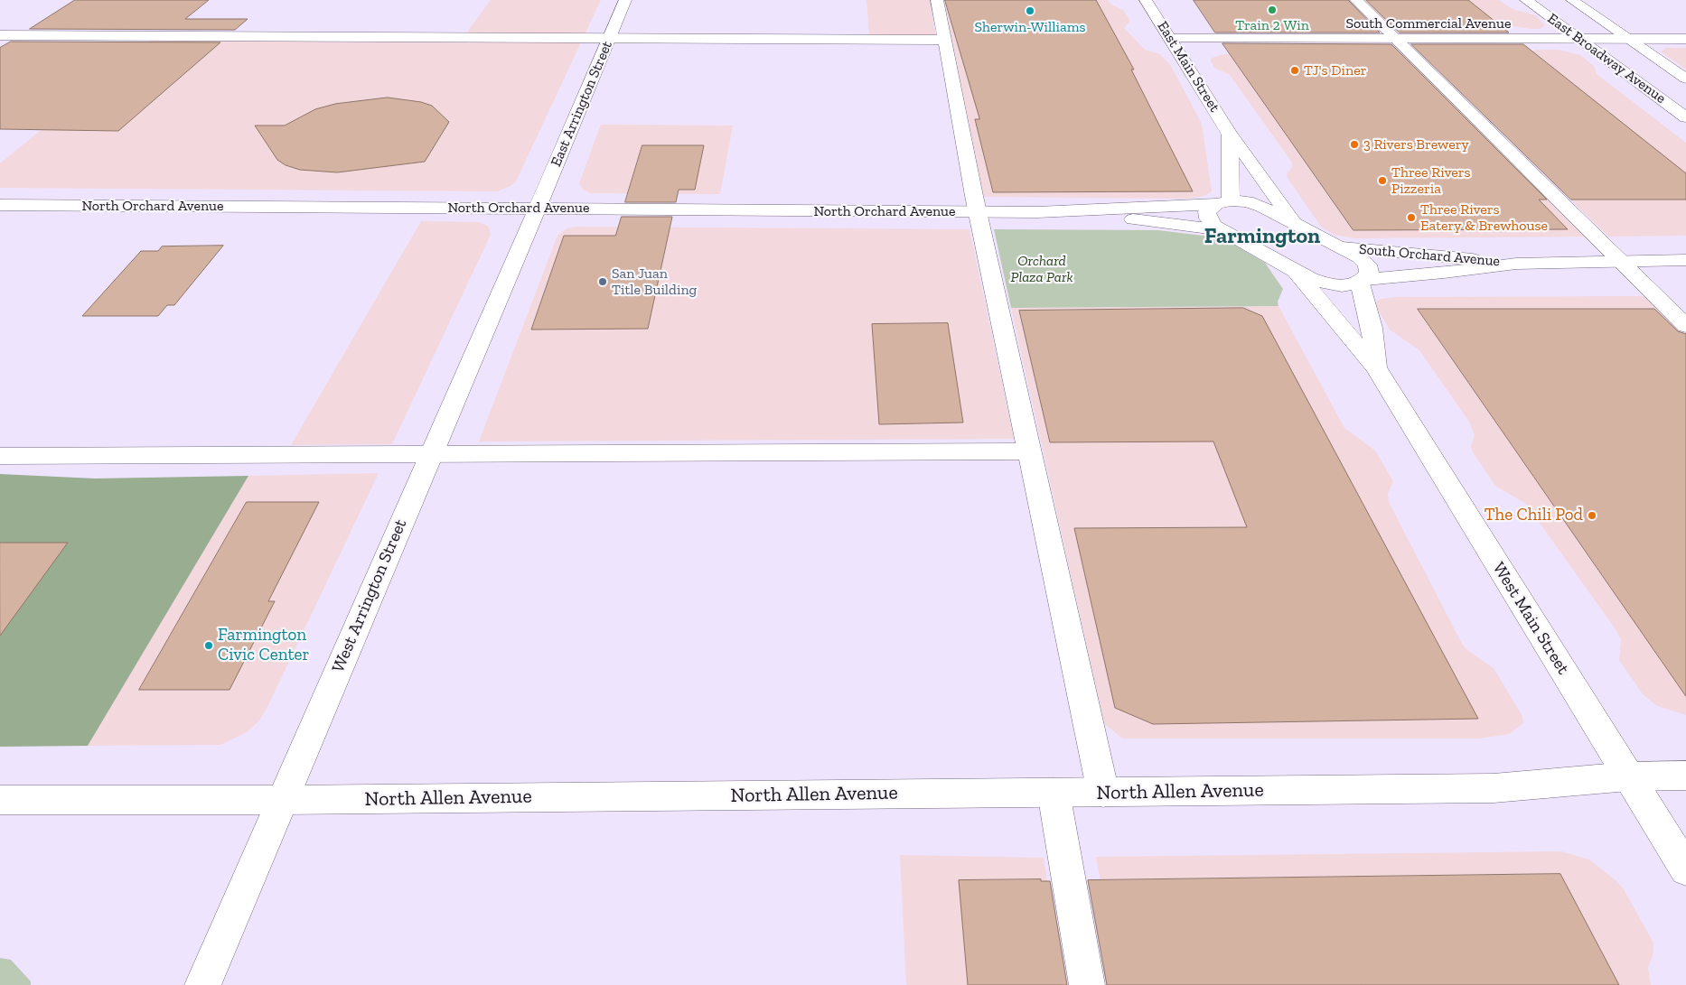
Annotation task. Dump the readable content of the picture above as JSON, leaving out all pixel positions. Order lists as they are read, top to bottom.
{
  "streets": {
    "street": [
      "South Commercial Avenue",
      "East Broadway Avenue",
      "East Main Street",
      "East Arrington Street",
      "North Orchard Avenue",
      "South Orchard Avenue",
      "West Arrington Street",
      "West Main Street",
      "North Allen Avenue"
    ]
  },
  "crossings": [
    ["South Commercial Avenue", "East Broadway Avenue"],
    ["South Commercial Avenue", "East Main Street"],
    ["East Main Street", "North Orchard Avenue"],
    ["East Arrington Street", "North Orchard Avenue"],
    ["East Arrington Street", "West Arrington Street"],
    ["North Orchard Avenue", "South Orchard Avenue"],
    ["North Orchard Avenue", "West Arrington Street"],
    ["North Orchard Avenue", "West Main Street"],
    ["South Orchard Avenue", "West Main Street"],
    ["West Arrington Street", "North Allen Avenue"],
    ["West Main Street", "North Allen Avenue"]
  ],
  "districts": ["Farmington"],
  "parks": ["Orchard Plaza Park"],
  "places": [
    "Train 2 Win",
    "Sherwin-Williams",
    "TJ's Diner",
    "3 Rivers Brewery",
    "Three Rivers Pizzeria",
    "Three Rivers Eatery & Brewhouse",
    "San Juan Title Building",
    "The Chili Pod",
    "Farmington Civic Center"
  ]
}
